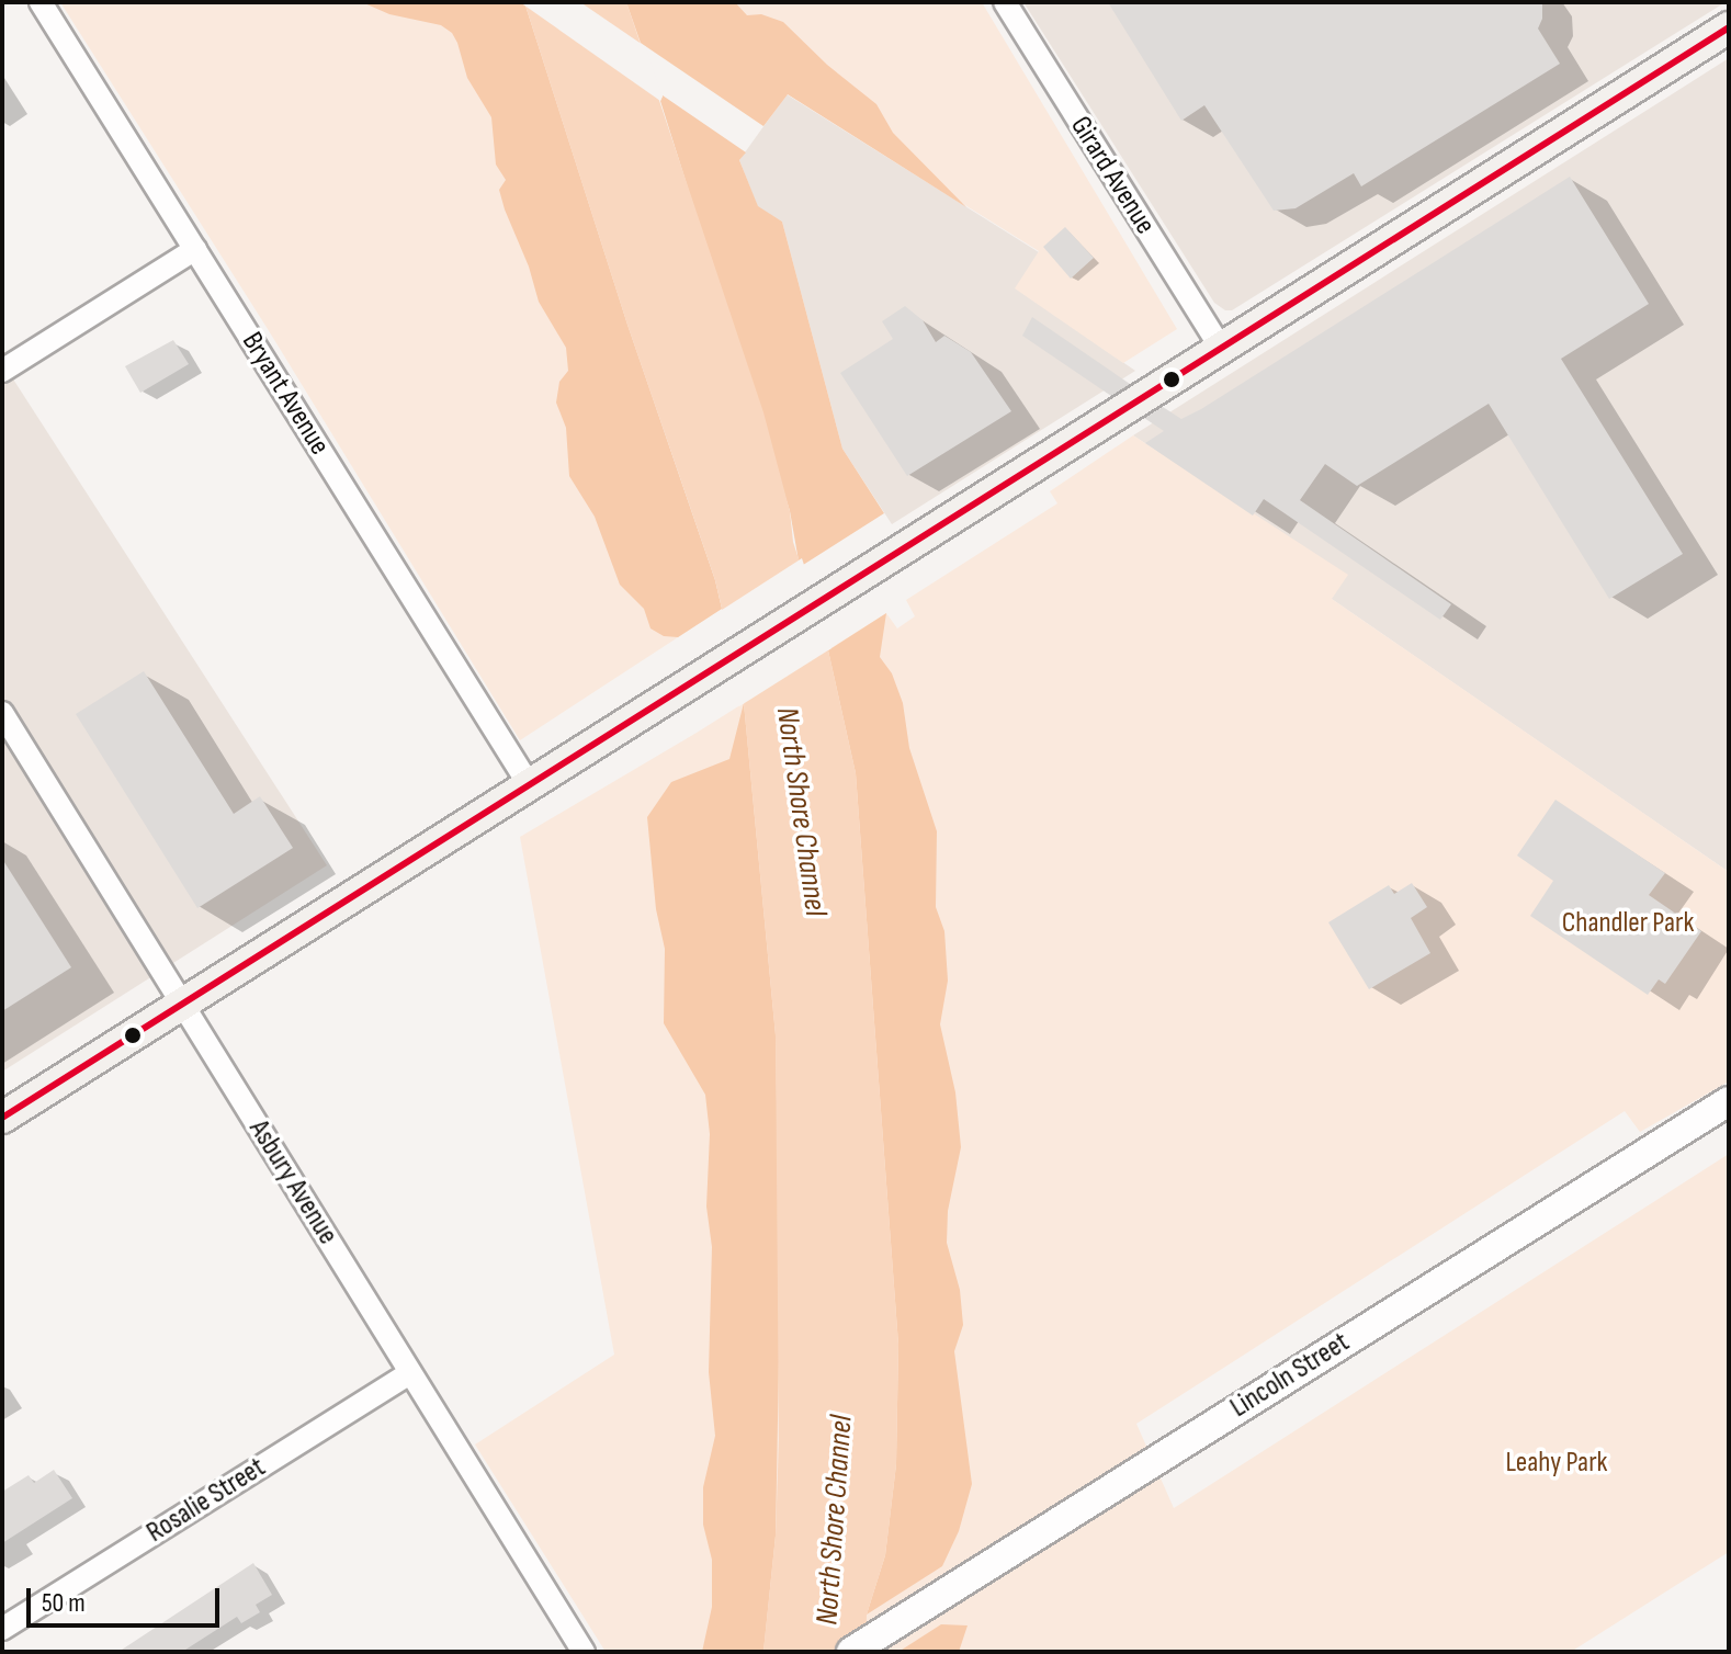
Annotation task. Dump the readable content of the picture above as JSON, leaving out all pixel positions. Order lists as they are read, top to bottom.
{
  "streets": {
    "street": [
      "Girard Avenue",
      "Bryant Avenue",
      "Asbury Avenue",
      "Lincoln Street",
      "Rosalie Street"
    ]
  },
  "crossings": [
    ["Asbury Avenue", "Rosalie Street"]
  ],
  "water": ["North Shore Channel"],
  "parks": ["Chandler Park", "Leahy Park"],
  "scale_bar": "50 m"
}
